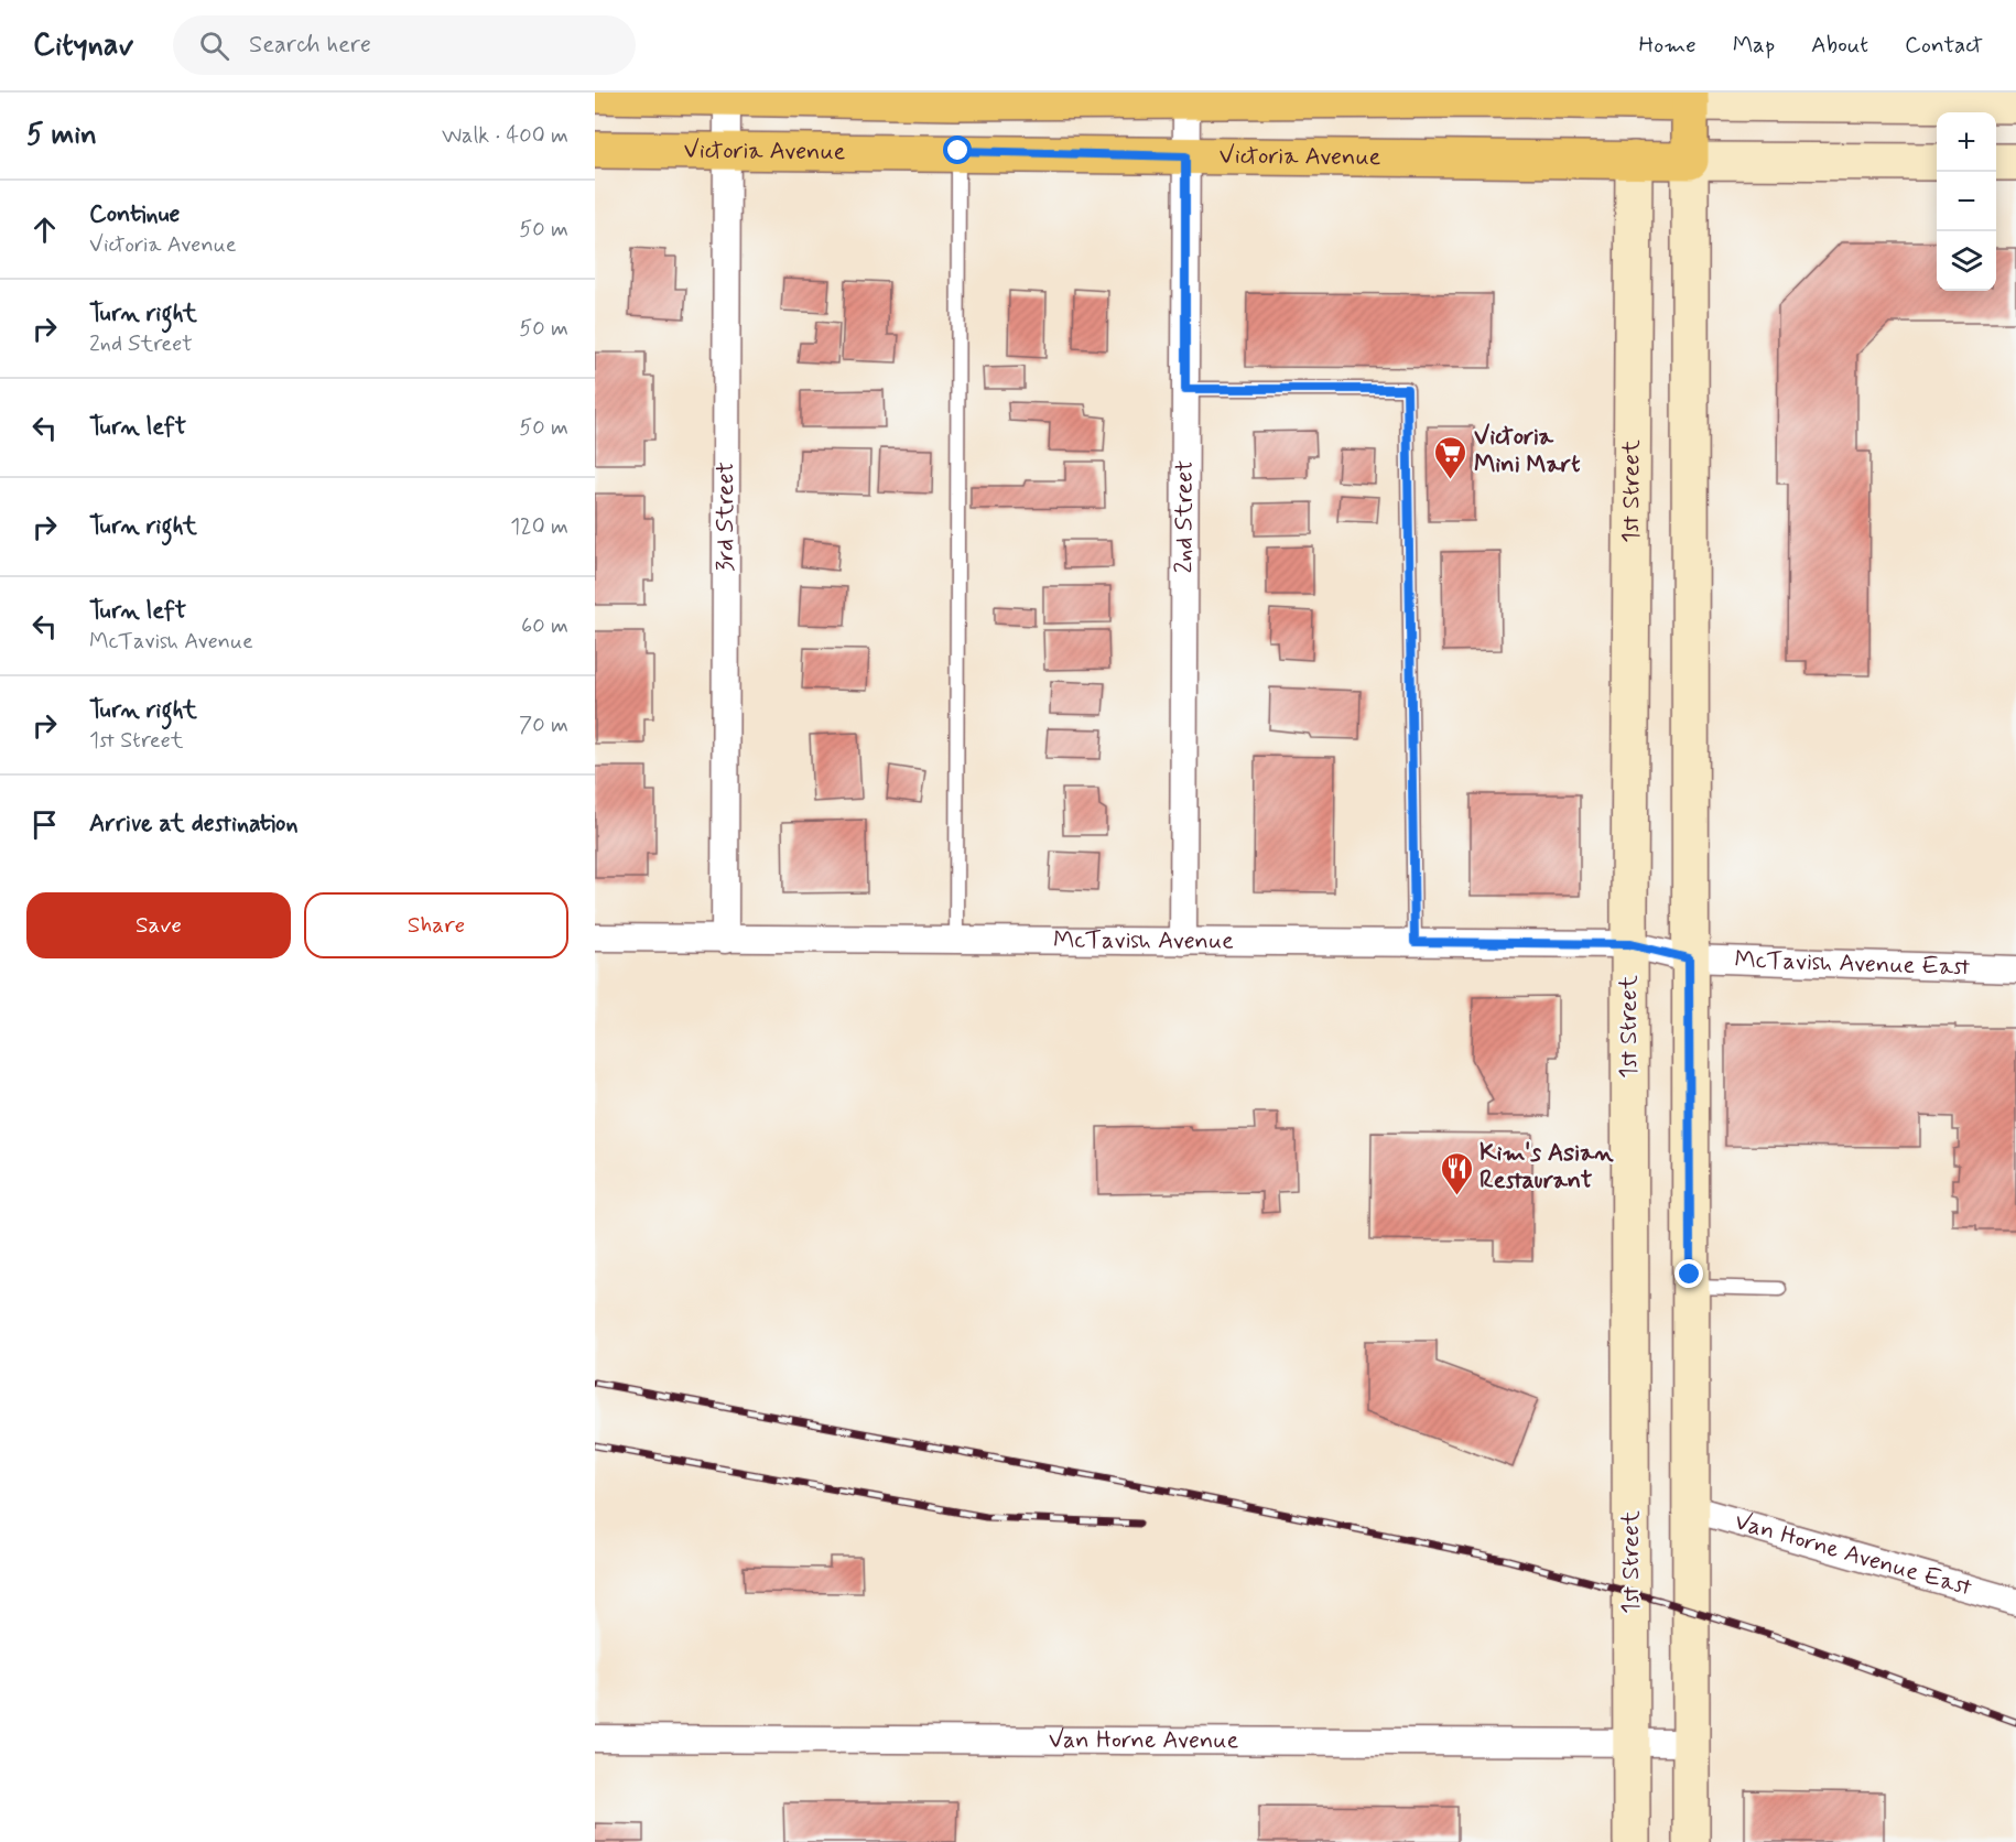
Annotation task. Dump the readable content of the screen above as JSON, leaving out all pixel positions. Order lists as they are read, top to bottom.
{
  "streets": {
    "main road": ["Victoria Avenue", "1st Street"],
    "street": [
      "3rd Street",
      "2nd Street",
      "McTavish Avenue",
      "McTavish Avenue East",
      "Van Horne Avenue East",
      "Van Horne Avenue"
    ]
  },
  "crossings": [
    ["Victoria Avenue", "1st Street"],
    ["Victoria Avenue", "3rd Street"],
    ["Victoria Avenue", "2nd Street"],
    ["1st Street", "McTavish Avenue"],
    ["1st Street", "Van Horne Avenue"],
    ["3rd Street", "McTavish Avenue"],
    ["2nd Street", "McTavish Avenue"],
    ["McTavish Avenue", "McTavish Avenue East"]
  ],
  "places": {
    "supermarket": ["Victoria Mini Mart"],
    "restaurant": ["Kim's Asian Restaurant"]
  },
  "page": {
    "header": "Citynav",
    "search": "Search here",
    "nav": [
      "Home",
      "Map",
      "About",
      "Contact"
    ],
    "heading": ["5 min", "Walk · 400 m"],
    "map_buttons": ["+", "−"],
    "list": [
      ["Continue", "Victoria Avenue", "50 m"],
      ["Turn right", "2nd Street", "50 m"],
      ["Turn left", "50 m"],
      ["Turn right", "120 m"],
      ["Turn left", "McTavish Avenue", "60 m"],
      ["Turn right", "1st Street", "70 m"],
      "Arrive at destination"
    ],
    "buttons": ["Save", "Share"]
  }
}
